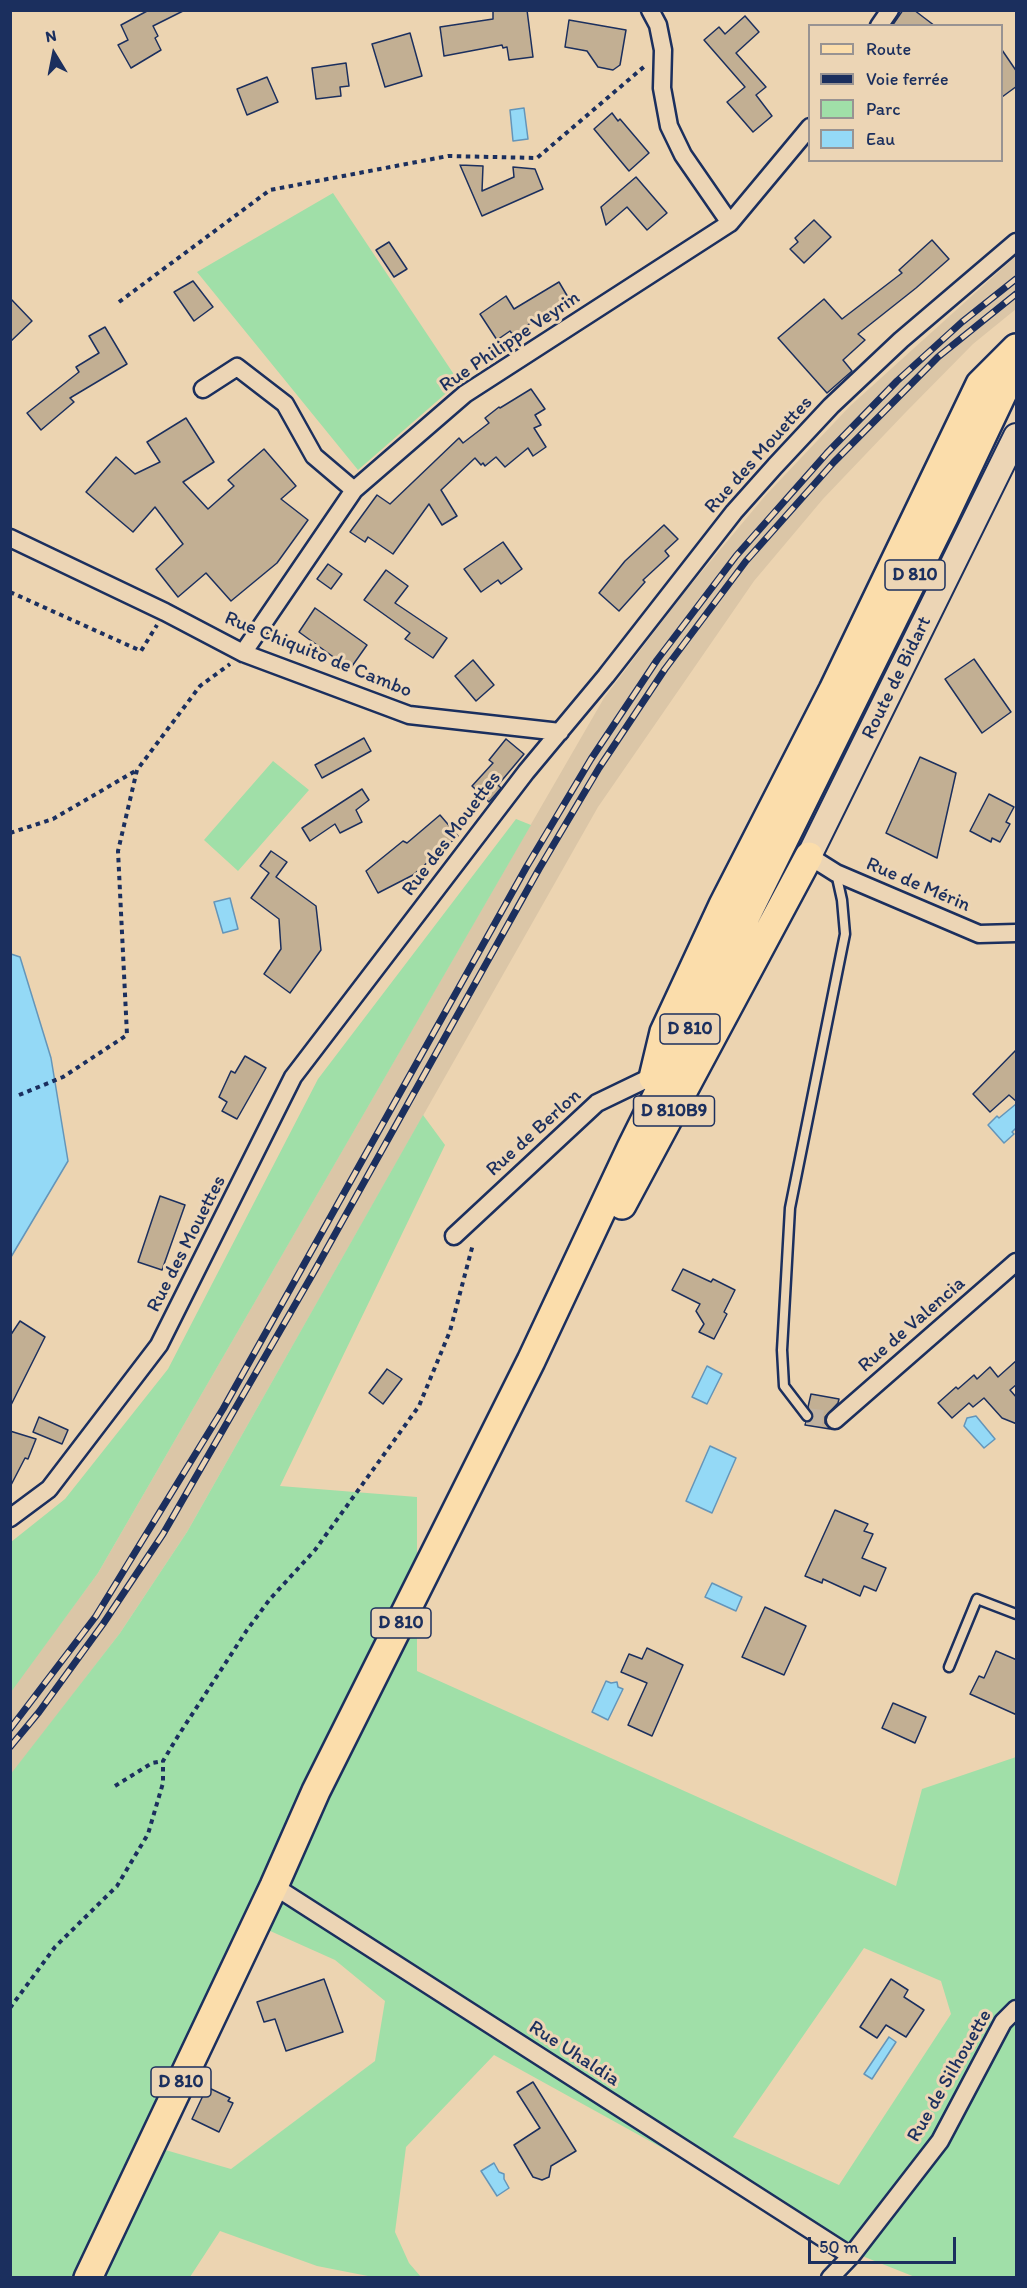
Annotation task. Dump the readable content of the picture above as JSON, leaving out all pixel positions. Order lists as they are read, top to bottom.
{
  "streets": {
    "main road": ["D 810", "Route de Bidart", "D 810B9"],
    "street": [
      "Rue Philippe Veyrin",
      "Rue des Mouettes",
      "Rue Chiquito de Cambo",
      "Rue de Mérin",
      "Rue de Berlon",
      "Rue de Valencia",
      "Rue Uhaldia",
      "Rue de Silhouette"
    ]
  },
  "crossings": [
    ["Rue Philippe Veyrin", "Rue Chiquito de Cambo"],
    ["Rue des Mouettes", "Rue Chiquito de Cambo"],
    ["D 810", "D 810B9"],
    ["D 810", "Rue Uhaldia"],
    ["Route de Bidart", "Rue de Mérin"],
    ["Route de Bidart", "D 810B9"],
    ["Rue de Mérin", "D 810B9"],
    ["Rue Uhaldia", "Rue de Silhouette"]
  ],
  "legend": [
    "Route",
    "Voie ferrée",
    "Parc",
    "Eau"
  ],
  "scale_bar": "50 m",
  "north": "top"
}
